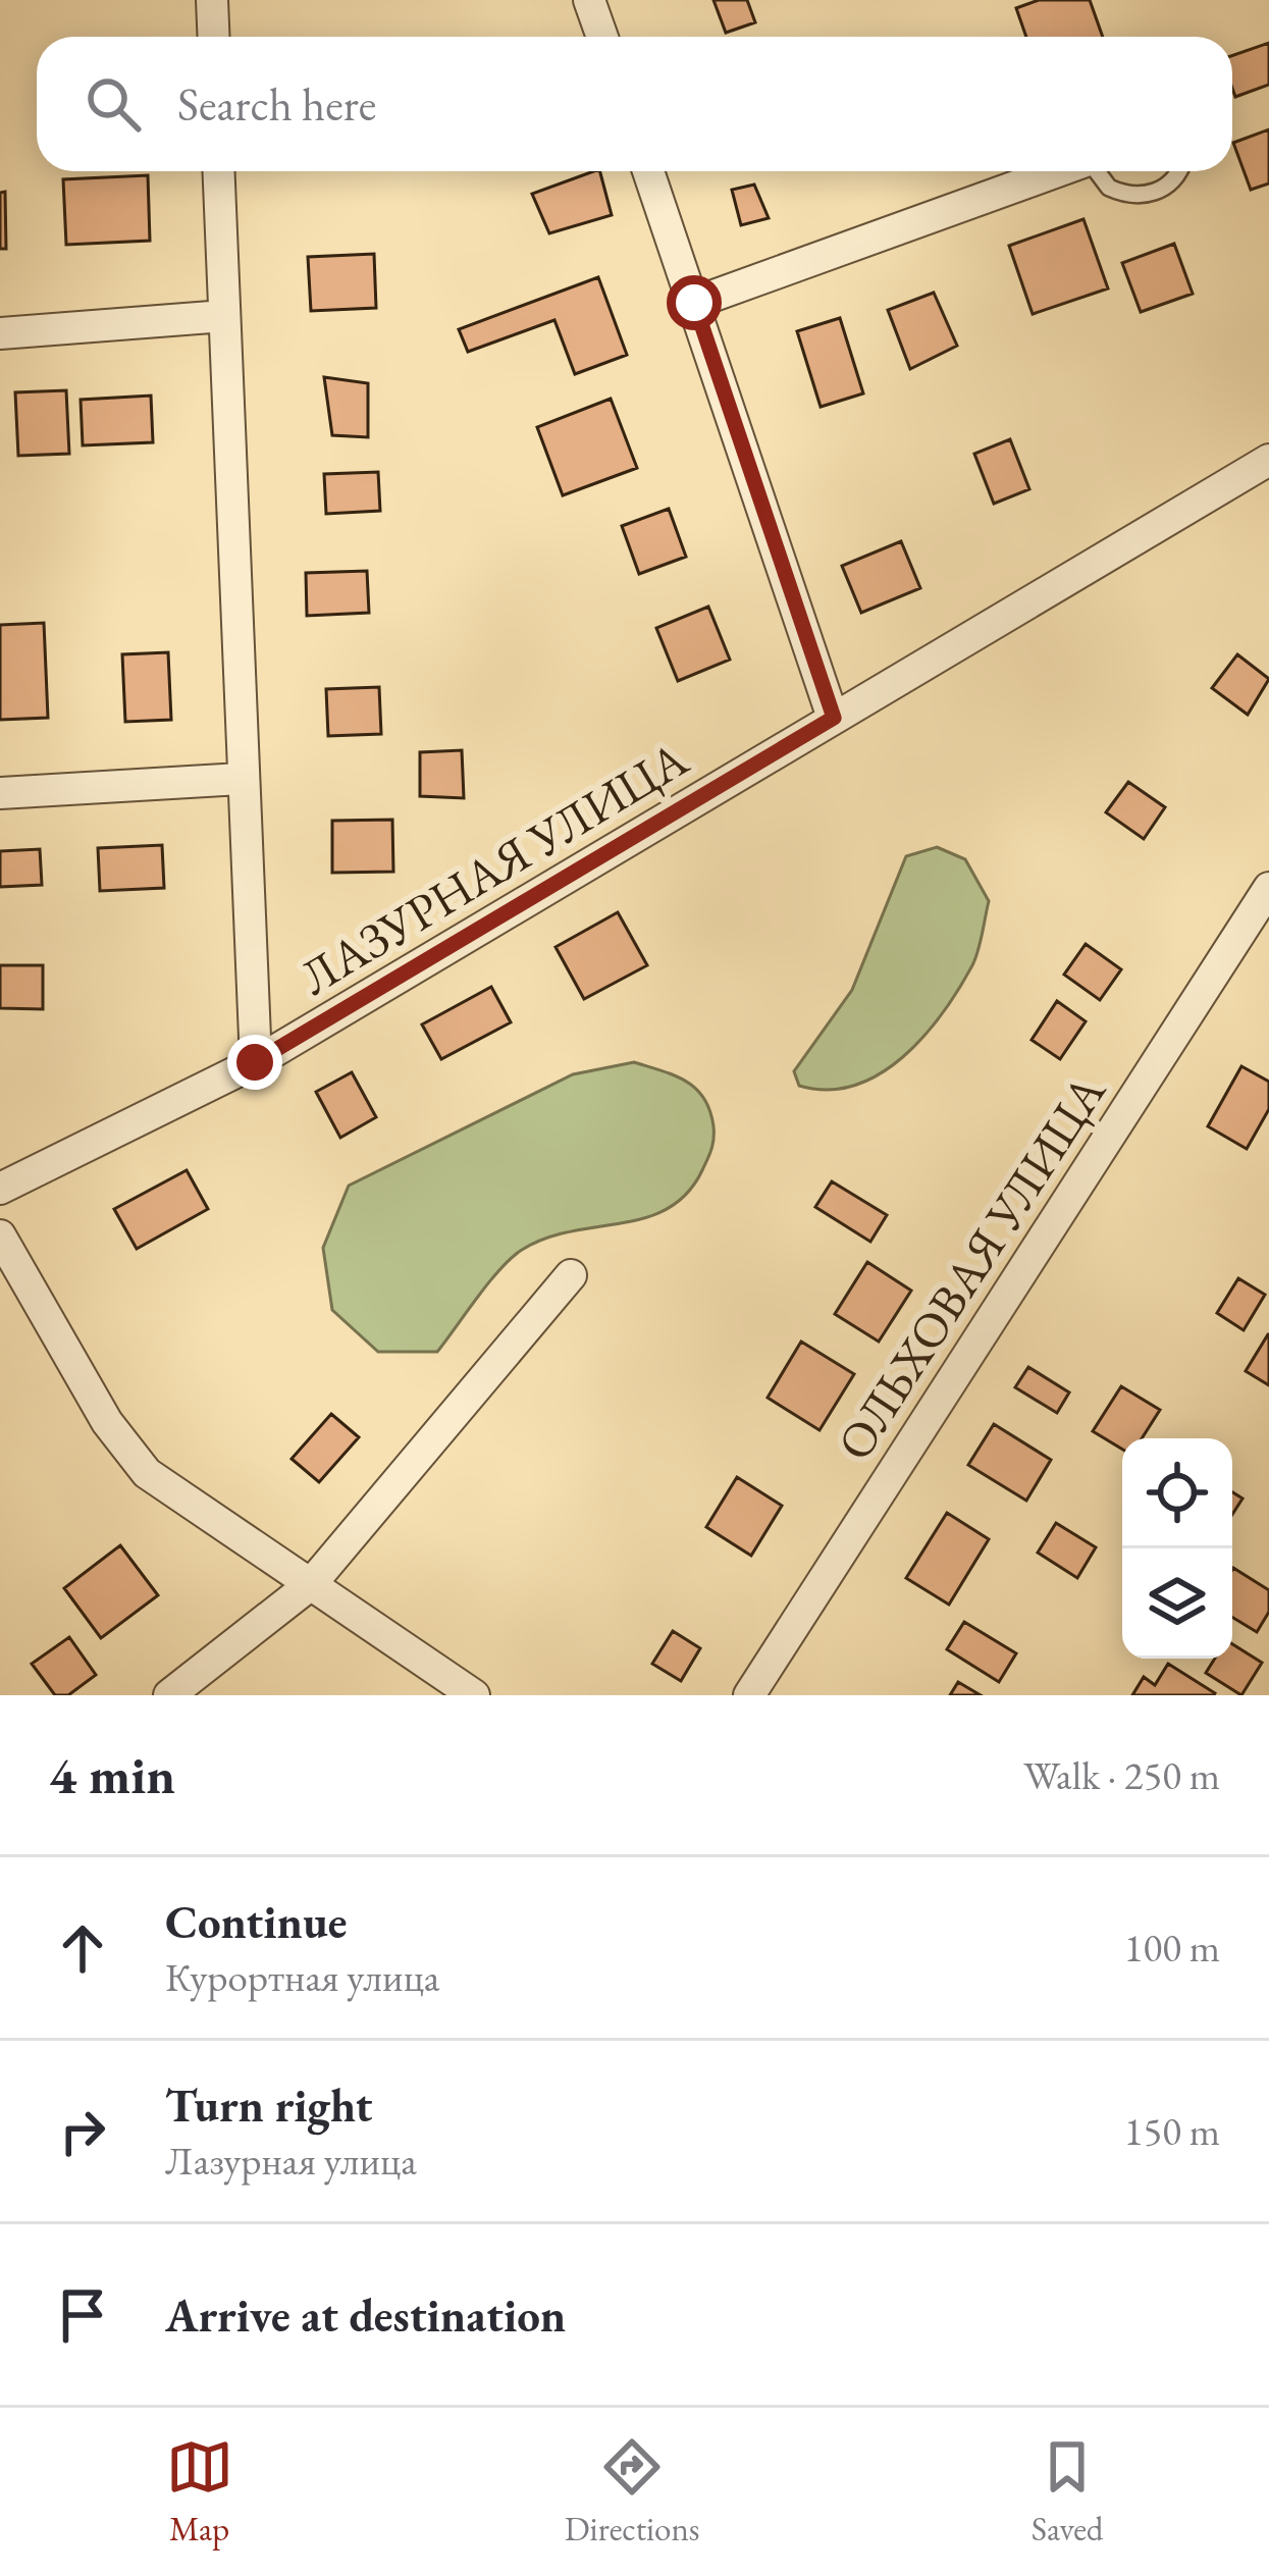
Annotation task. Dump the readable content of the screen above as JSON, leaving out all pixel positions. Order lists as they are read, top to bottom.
{
  "streets": {
    "street": ["ЛАЗУРНАЯ УЛИЦА", "ОЛЬХОВАЯ УЛИЦА"]
  },
  "page": {
    "search": "Search here",
    "heading": ["4 min", "Walk · 250 m"],
    "list": [
      ["Continue", "Курортная улица", "100 m"],
      ["Turn right", "Лазурная улица", "150 m"],
      "Arrive at destination"
    ],
    "nav": ["Map", "Directions", "Saved"]
  }
}
